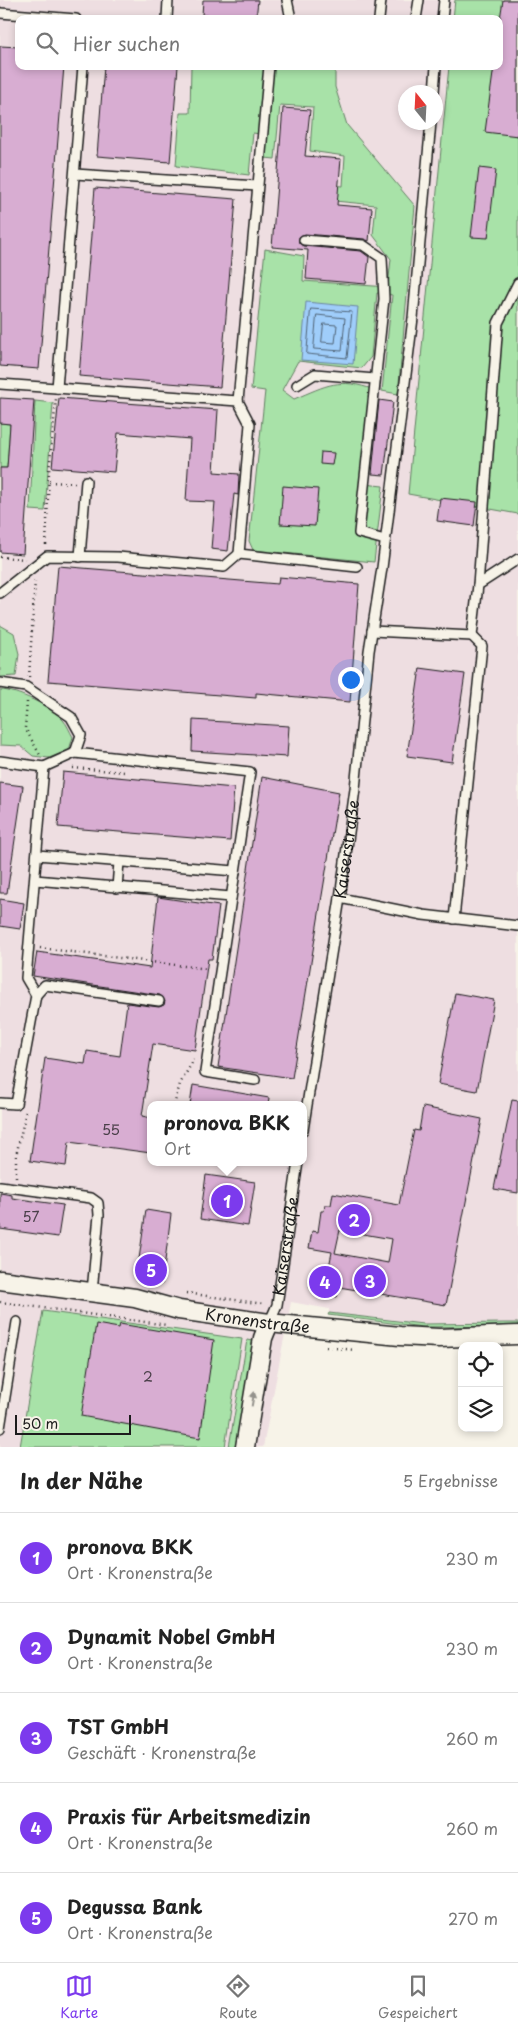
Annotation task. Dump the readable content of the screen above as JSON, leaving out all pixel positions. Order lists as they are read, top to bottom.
{
  "streets": {
    "street": ["Kaiserstraße", "Kronenstraße"]
  },
  "crossings": [
    ["Kaiserstraße", "Kronenstraße"]
  ],
  "house_numbers": ["55", "57", "2"],
  "scale_bar": "50 m",
  "north": "top",
  "page": {
    "search": "Hier suchen",
    "popup": ["pronova BKK", "Ort"],
    "pins": [
      "1",
      "2",
      "5",
      "3",
      "4"
    ],
    "scale": "50 m",
    "heading": ["In der Nähe", "5 Ergebnisse"],
    "list": [
      {
        "mark": "1",
        "name": "pronova BKK",
        "note": "Ort · Kronenstraße",
        "value": "230 m"
      },
      {
        "mark": "2",
        "name": "Dynamit Nobel GmbH",
        "note": "Ort · Kronenstraße",
        "value": "230 m"
      },
      {
        "mark": "3",
        "name": "TST GmbH",
        "note": "Geschäft · Kronenstraße",
        "value": "260 m"
      },
      {
        "mark": "4",
        "name": "Praxis für Arbeitsmedizin",
        "note": "Ort · Kronenstraße",
        "value": "260 m"
      },
      {
        "mark": "5",
        "name": "Degussa Bank",
        "note": "Ort · Kronenstraße",
        "value": "270 m"
      }
    ],
    "nav": ["Karte", "Route", "Gespeichert"]
  }
}
